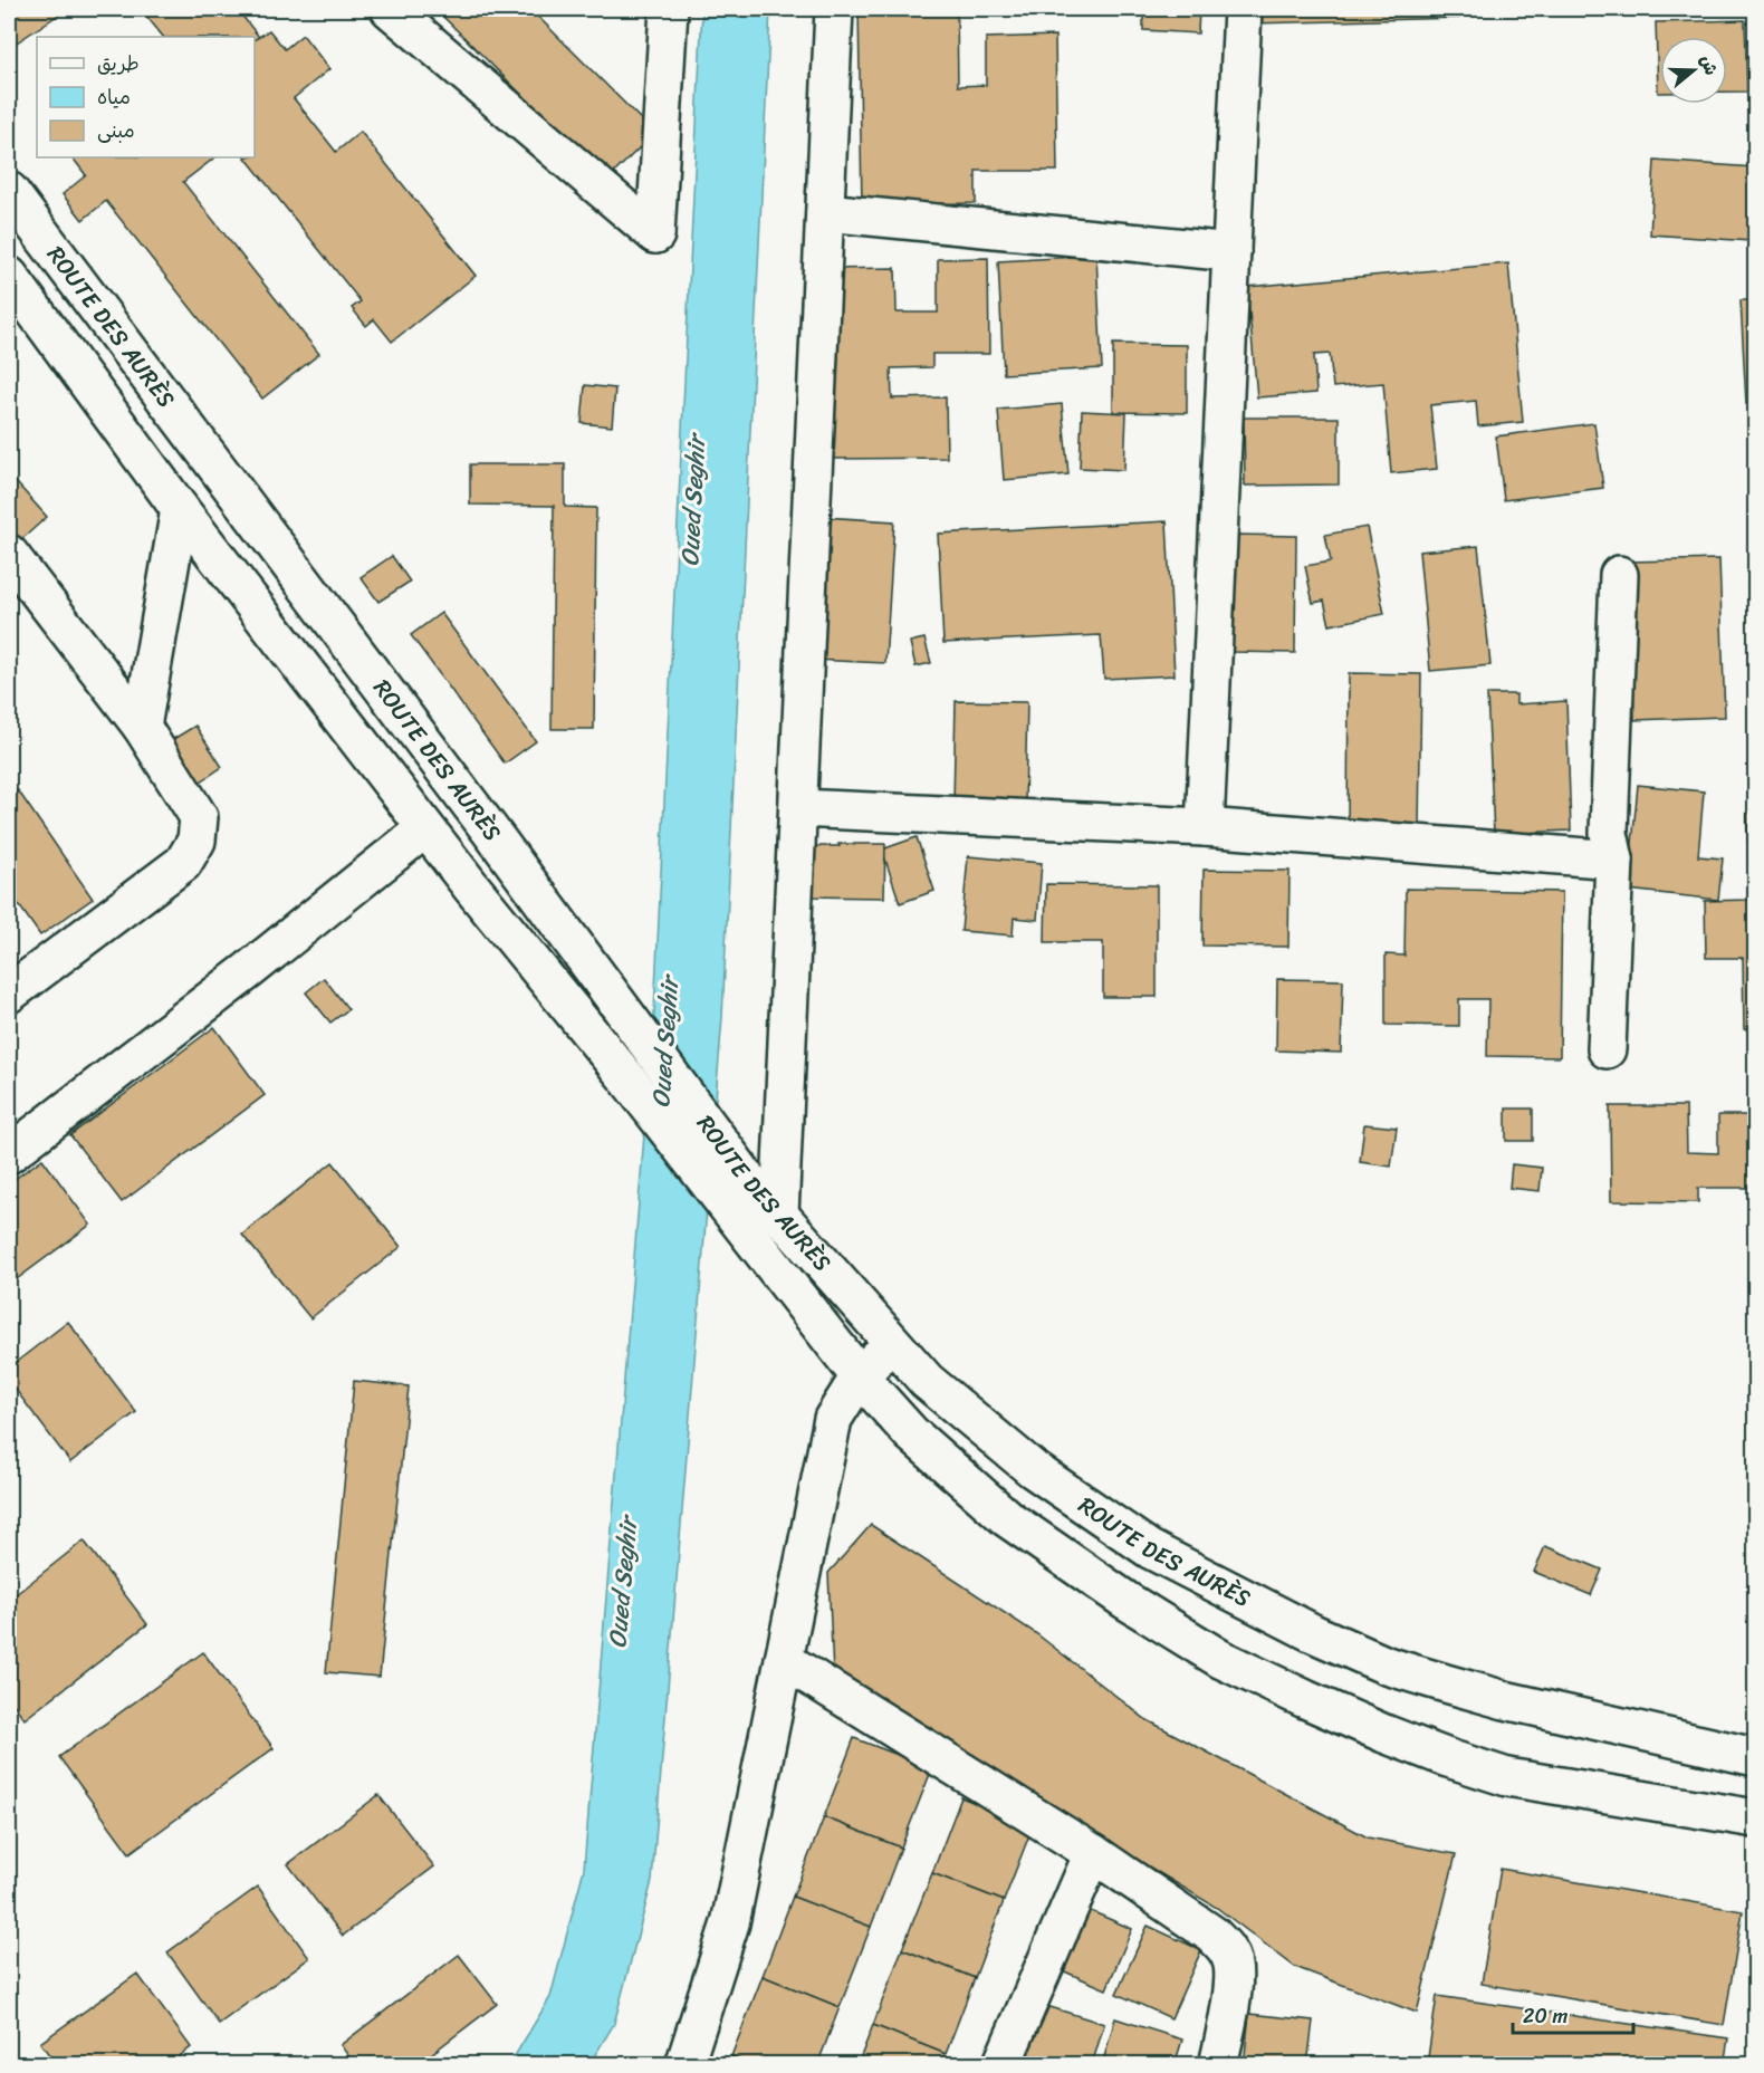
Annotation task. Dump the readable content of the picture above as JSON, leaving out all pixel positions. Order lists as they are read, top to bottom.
{
  "streets": {
    "street": ["ROUTE DES AURÈS"]
  },
  "water": ["Oued Seghir"],
  "legend": ["طريق", "مياه", "مبنى"],
  "scale_bar": "20 m",
  "north": "right"
}
